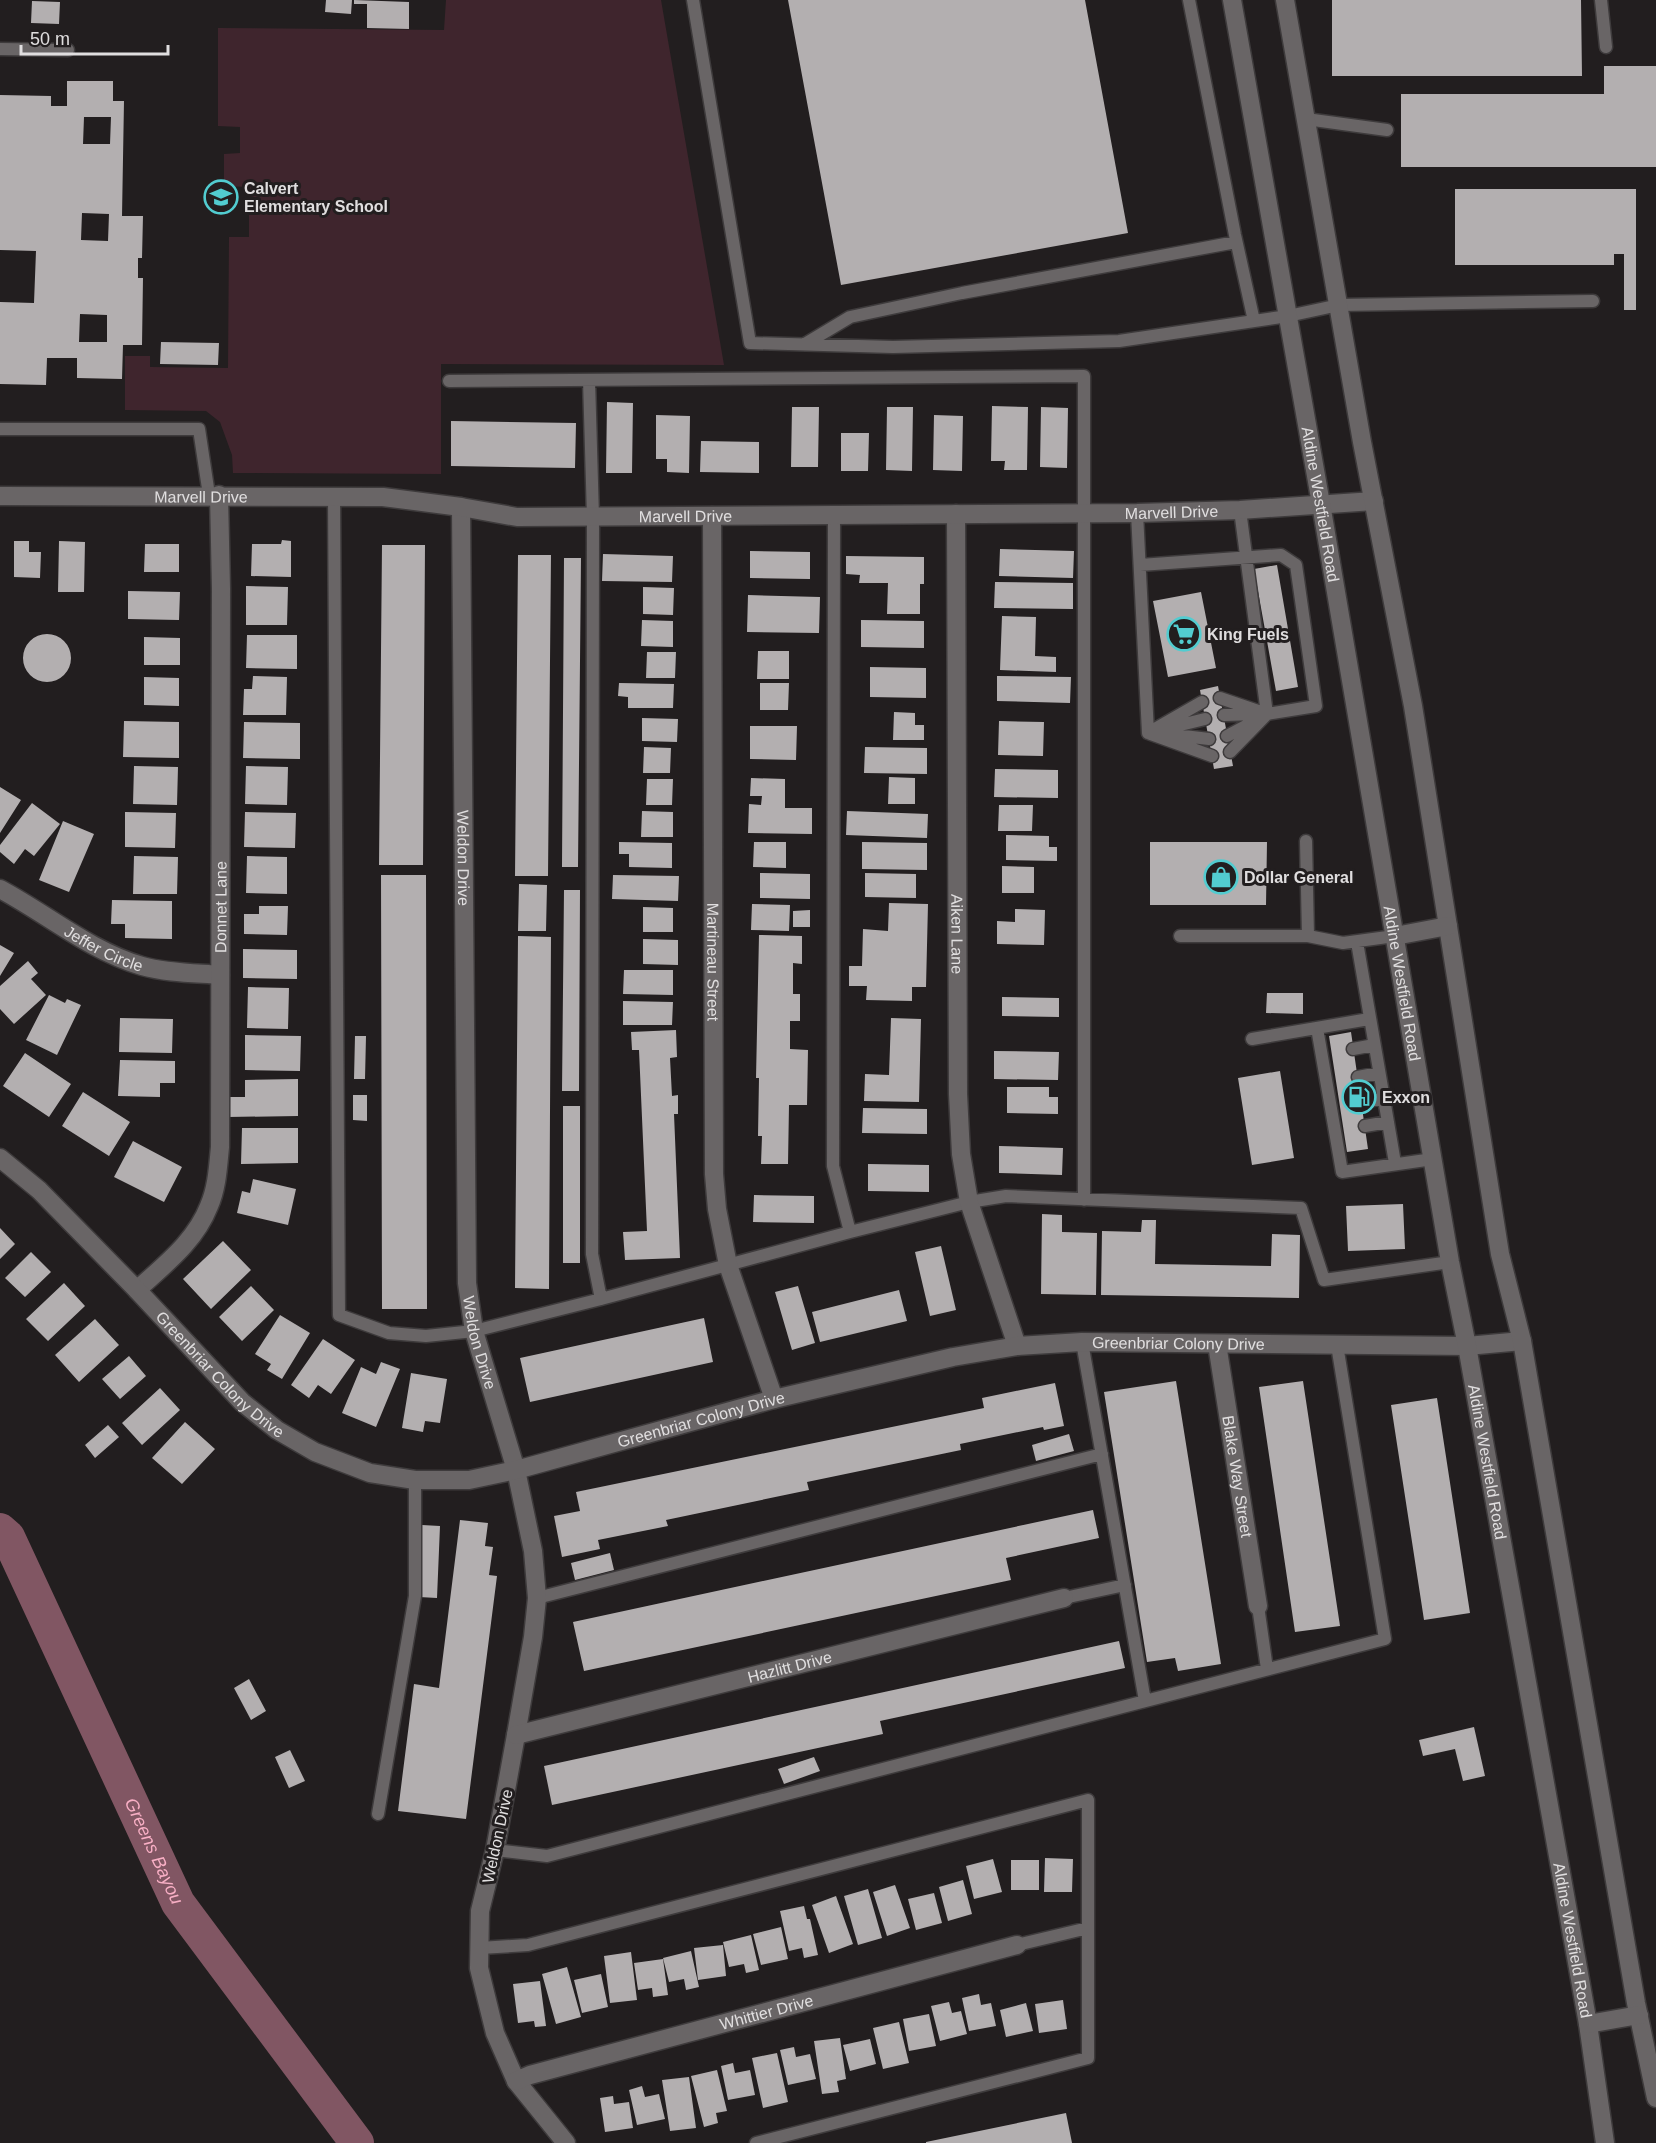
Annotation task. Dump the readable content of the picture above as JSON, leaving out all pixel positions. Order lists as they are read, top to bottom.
{
  "streets": {
    "street": [
      "Marvell Drive",
      "Aldine Westfield Road",
      "Weldon Drive",
      "Donnet Lane",
      "Aiken Lane",
      "Jeffer Circle",
      "Martineau Street",
      "Greenbriar Colony Drive",
      "Blake Way Street",
      "Hazlitt Drive",
      "Whittier Drive"
    ]
  },
  "crossings": [
    ["Marvell Drive", "Aldine Westfield Road"],
    ["Marvell Drive", "Weldon Drive"],
    ["Marvell Drive", "Donnet Lane"],
    ["Marvell Drive", "Aiken Lane"],
    ["Marvell Drive", "Martineau Street"],
    ["Aldine Westfield Road", "Greenbriar Colony Drive"],
    ["Weldon Drive", "Greenbriar Colony Drive"],
    ["Weldon Drive", "Hazlitt Drive"],
    ["Weldon Drive", "Whittier Drive"],
    ["Donnet Lane", "Jeffer Circle"],
    ["Donnet Lane", "Greenbriar Colony Drive"],
    ["Aiken Lane", "Greenbriar Colony Drive"],
    ["Martineau Street", "Greenbriar Colony Drive"],
    ["Greenbriar Colony Drive", "Blake Way Street"]
  ],
  "water": ["Greens Bayou"],
  "places": {
    "school or university": ["Calvert Elementary School"],
    "supermarket": ["King Fuels"],
    "shop": ["Dollar General"],
    "fuel station": ["Exxon"]
  },
  "scale_bar": "50 m"
}
